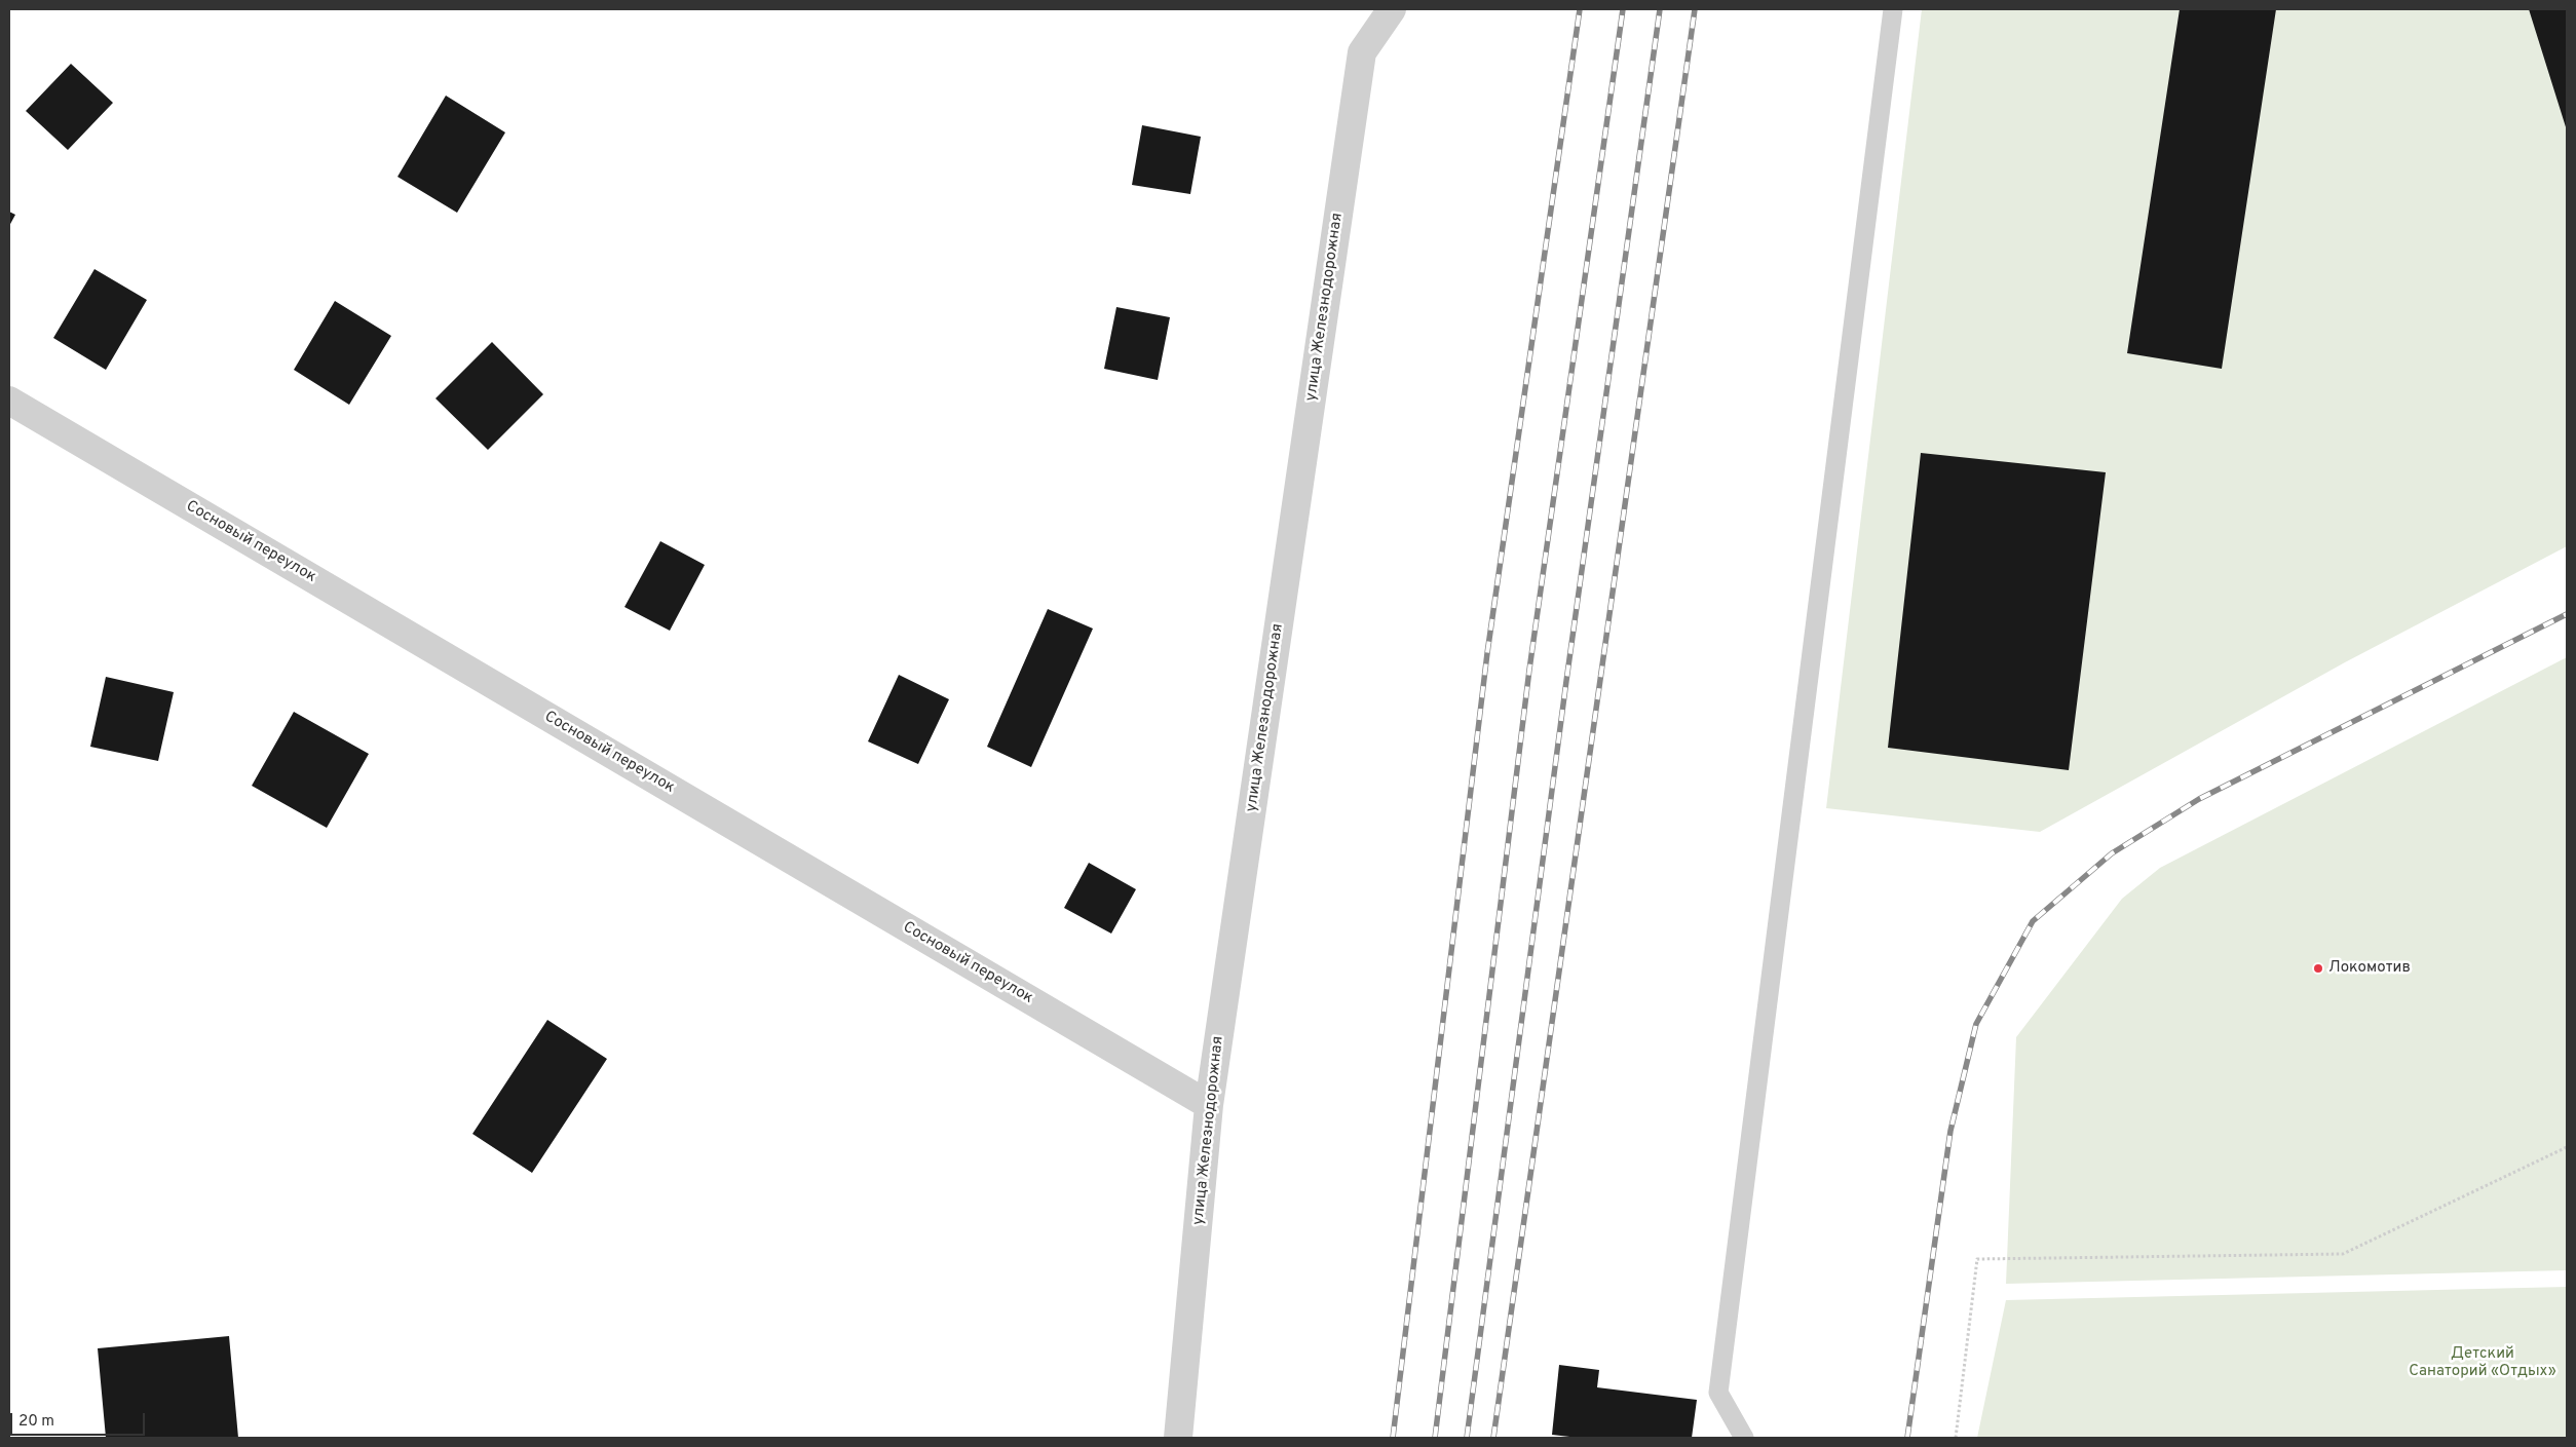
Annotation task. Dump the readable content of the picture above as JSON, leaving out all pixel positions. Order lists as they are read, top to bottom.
{
  "streets": {
    "street": ["улица Железнодорожная", "Сосновый переулок"]
  },
  "crossings": [
    ["улица Железнодорожная", "Сосновый переулок"]
  ],
  "parks": ["Детский Санаторий «Отдых»"],
  "places": ["Локомотив"],
  "scale_bar": "20 m"
}
